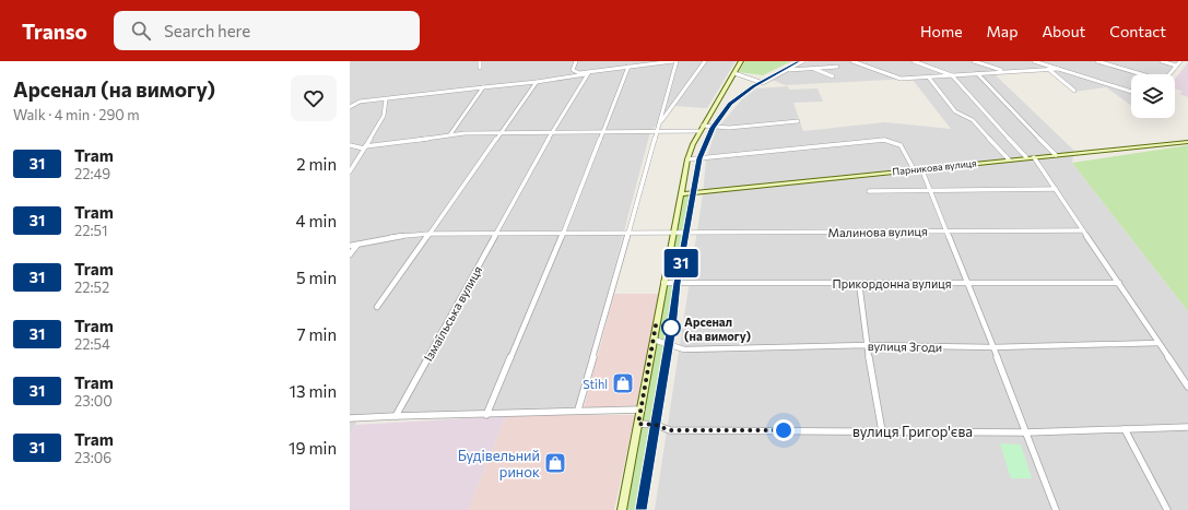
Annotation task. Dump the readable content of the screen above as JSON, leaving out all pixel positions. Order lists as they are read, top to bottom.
{
  "streets": {
    "main road": ["Парникова вулиця"],
    "street": [
      "Малинова вулиця",
      "Прикордонна вулиця",
      "Ізмаїльська вулиця",
      "вулиця Згоди",
      "вулиця Григор'єва"
    ]
  },
  "crossings": [
    ["Малинова вулиця", "Ізмаїльська вулиця"]
  ],
  "places": {
    "other": ["Арсенал (на вимогу)"],
    "shop": ["Stihl", "Будівельний ринок"]
  },
  "lines": ["tram line 31"],
  "page": {
    "header": "Transo",
    "search": "Search here",
    "nav": [
      "Home",
      "Map",
      "About",
      "Contact"
    ],
    "heading": ["Арсенал (на вимогу)", "Walk · 4 min · 290 m"],
    "on_map": "31",
    "list": [
      {
        "mark": "31",
        "name": "Tram",
        "note": "22:49",
        "value": "2 min"
      },
      {
        "mark": "31",
        "name": "Tram",
        "note": "22:51",
        "value": "4 min"
      },
      {
        "mark": "31",
        "name": "Tram",
        "note": "22:52",
        "value": "5 min"
      },
      {
        "mark": "31",
        "name": "Tram",
        "note": "22:54",
        "value": "7 min"
      },
      {
        "mark": "31",
        "name": "Tram",
        "note": "23:00",
        "value": "13 min"
      },
      {
        "mark": "31",
        "name": "Tram",
        "note": "23:06",
        "value": "19 min"
      }
    ]
  }
}
